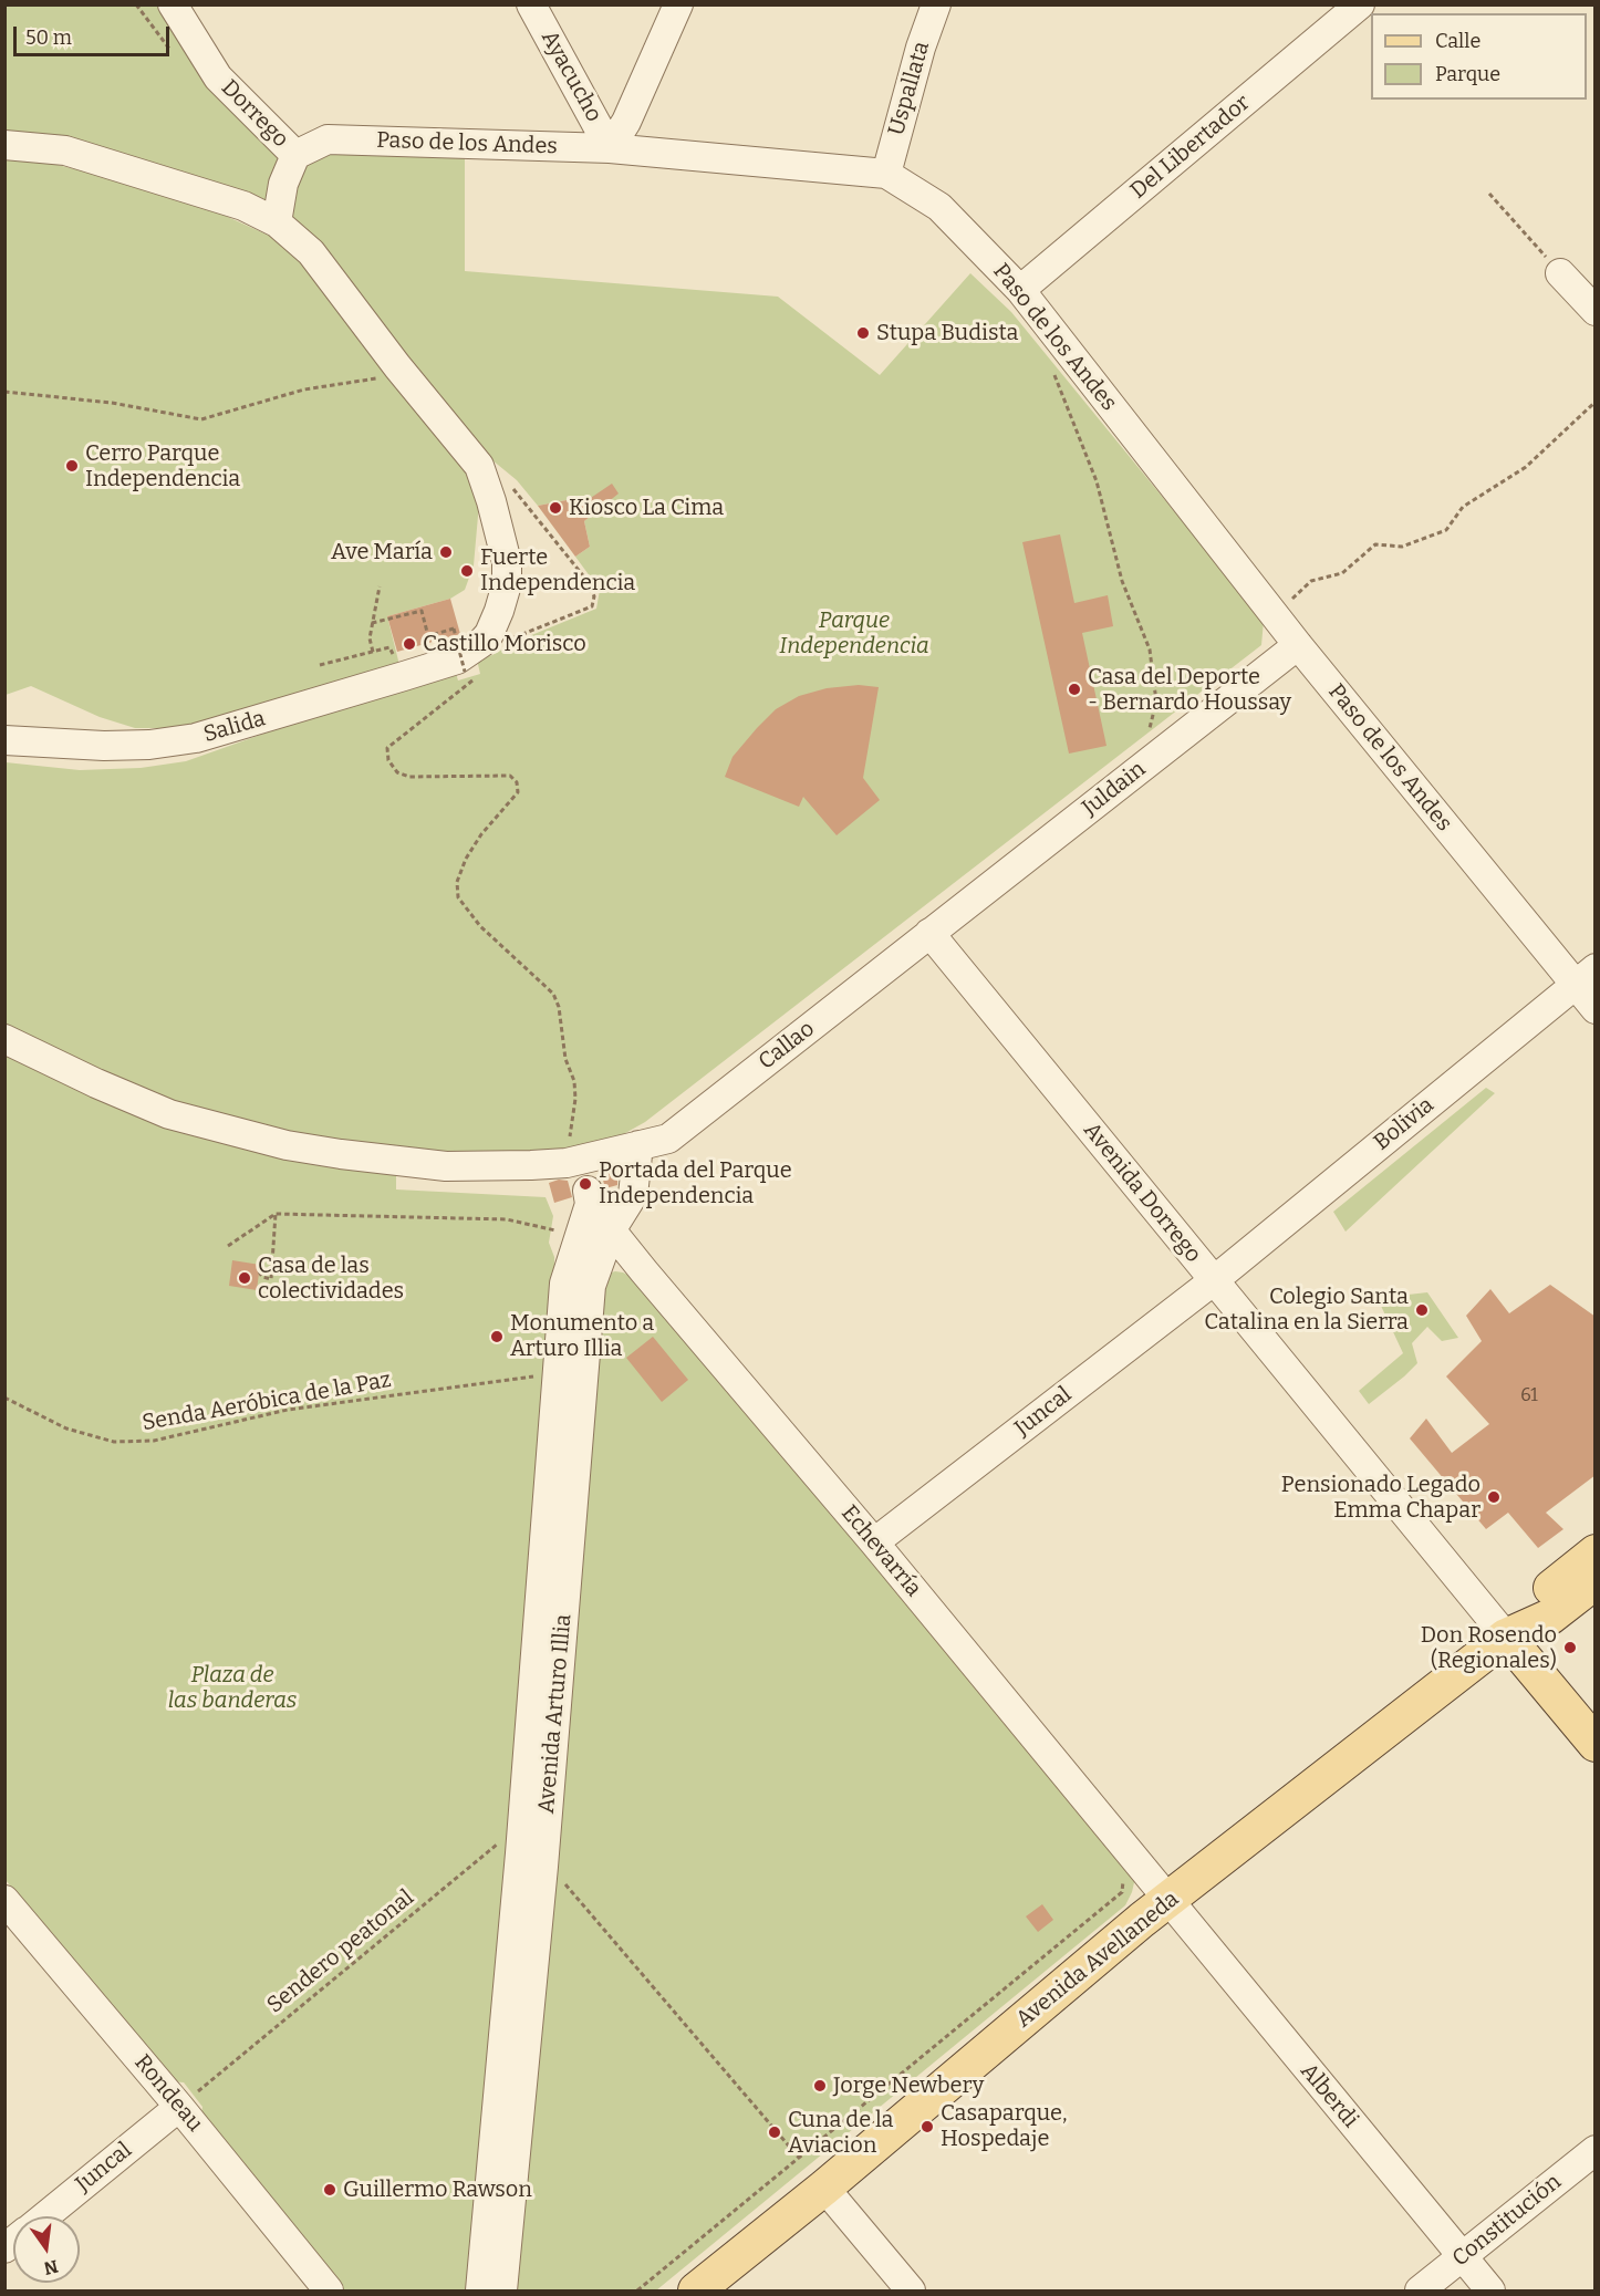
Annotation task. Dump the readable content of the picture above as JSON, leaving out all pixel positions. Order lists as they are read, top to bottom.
{
  "streets": {
    "main road": ["Avenida Avellaneda"],
    "street": [
      "Ayacucho",
      "Uspallata",
      "Dorrego",
      "Paso de los Andes",
      "Del Libertador",
      "Salida",
      "Juldain",
      "Callao",
      "Bolivia",
      "Avenida Dorrego",
      "Juncal",
      "Echevarría",
      "Avenida Arturo Illia",
      "Rondeau",
      "Alberdi",
      "Constitución"
    ],
    "path": ["Senda Aeróbica de la Paz", "Sendero peatonal"]
  },
  "crossings": [
    ["Ayacucho", "Paso de los Andes"],
    ["Uspallata", "Paso de los Andes"],
    ["Dorrego", "Paso de los Andes"],
    ["Paso de los Andes", "Del Libertador"],
    ["Paso de los Andes", "Juldain"],
    ["Paso de los Andes", "Bolivia"],
    ["Juldain", "Callao"],
    ["Juldain", "Avenida Dorrego"],
    ["Callao", "Avenida Dorrego"],
    ["Callao", "Echevarría"],
    ["Callao", "Avenida Arturo Illia"],
    ["Bolivia", "Avenida Dorrego"],
    ["Bolivia", "Juncal"],
    ["Avenida Dorrego", "Juncal"],
    ["Avenida Dorrego", "Avenida Avellaneda"],
    ["Juncal", "Echevarría"],
    ["Juncal", "Rondeau"],
    ["Echevarría", "Avenida Arturo Illia"],
    ["Echevarría", "Avenida Avellaneda"],
    ["Echevarría", "Alberdi"],
    ["Avenida Avellaneda", "Alberdi"],
    ["Alberdi", "Constitución"]
  ],
  "parks": ["Parque Independencia", "Plaza de las banderas"],
  "places": [
    "Stupa Budista",
    "Cerro Parque Independencia",
    "Kiosco La Cima",
    "Ave María",
    "Fuerte Independencia",
    "Castillo Morisco",
    "Casa del Deporte - Bernardo Houssay",
    "Portada del Parque Independencia",
    "Casa de las colectividades",
    "Colegio Santa Catalina en la Sierra",
    "Monumento a Arturo Illia",
    "Pensionado Legado Emma Chapar",
    "Don Rosendo (Regionales)",
    "Jorge Newbery",
    "Casaparque, Hospedaje",
    "Cuna de la Aviacion",
    "Guillermo Rawson"
  ],
  "house_numbers": ["61"],
  "legend": ["Calle", "Parque"],
  "scale_bar": "50 m",
  "north": "bottom"
}
